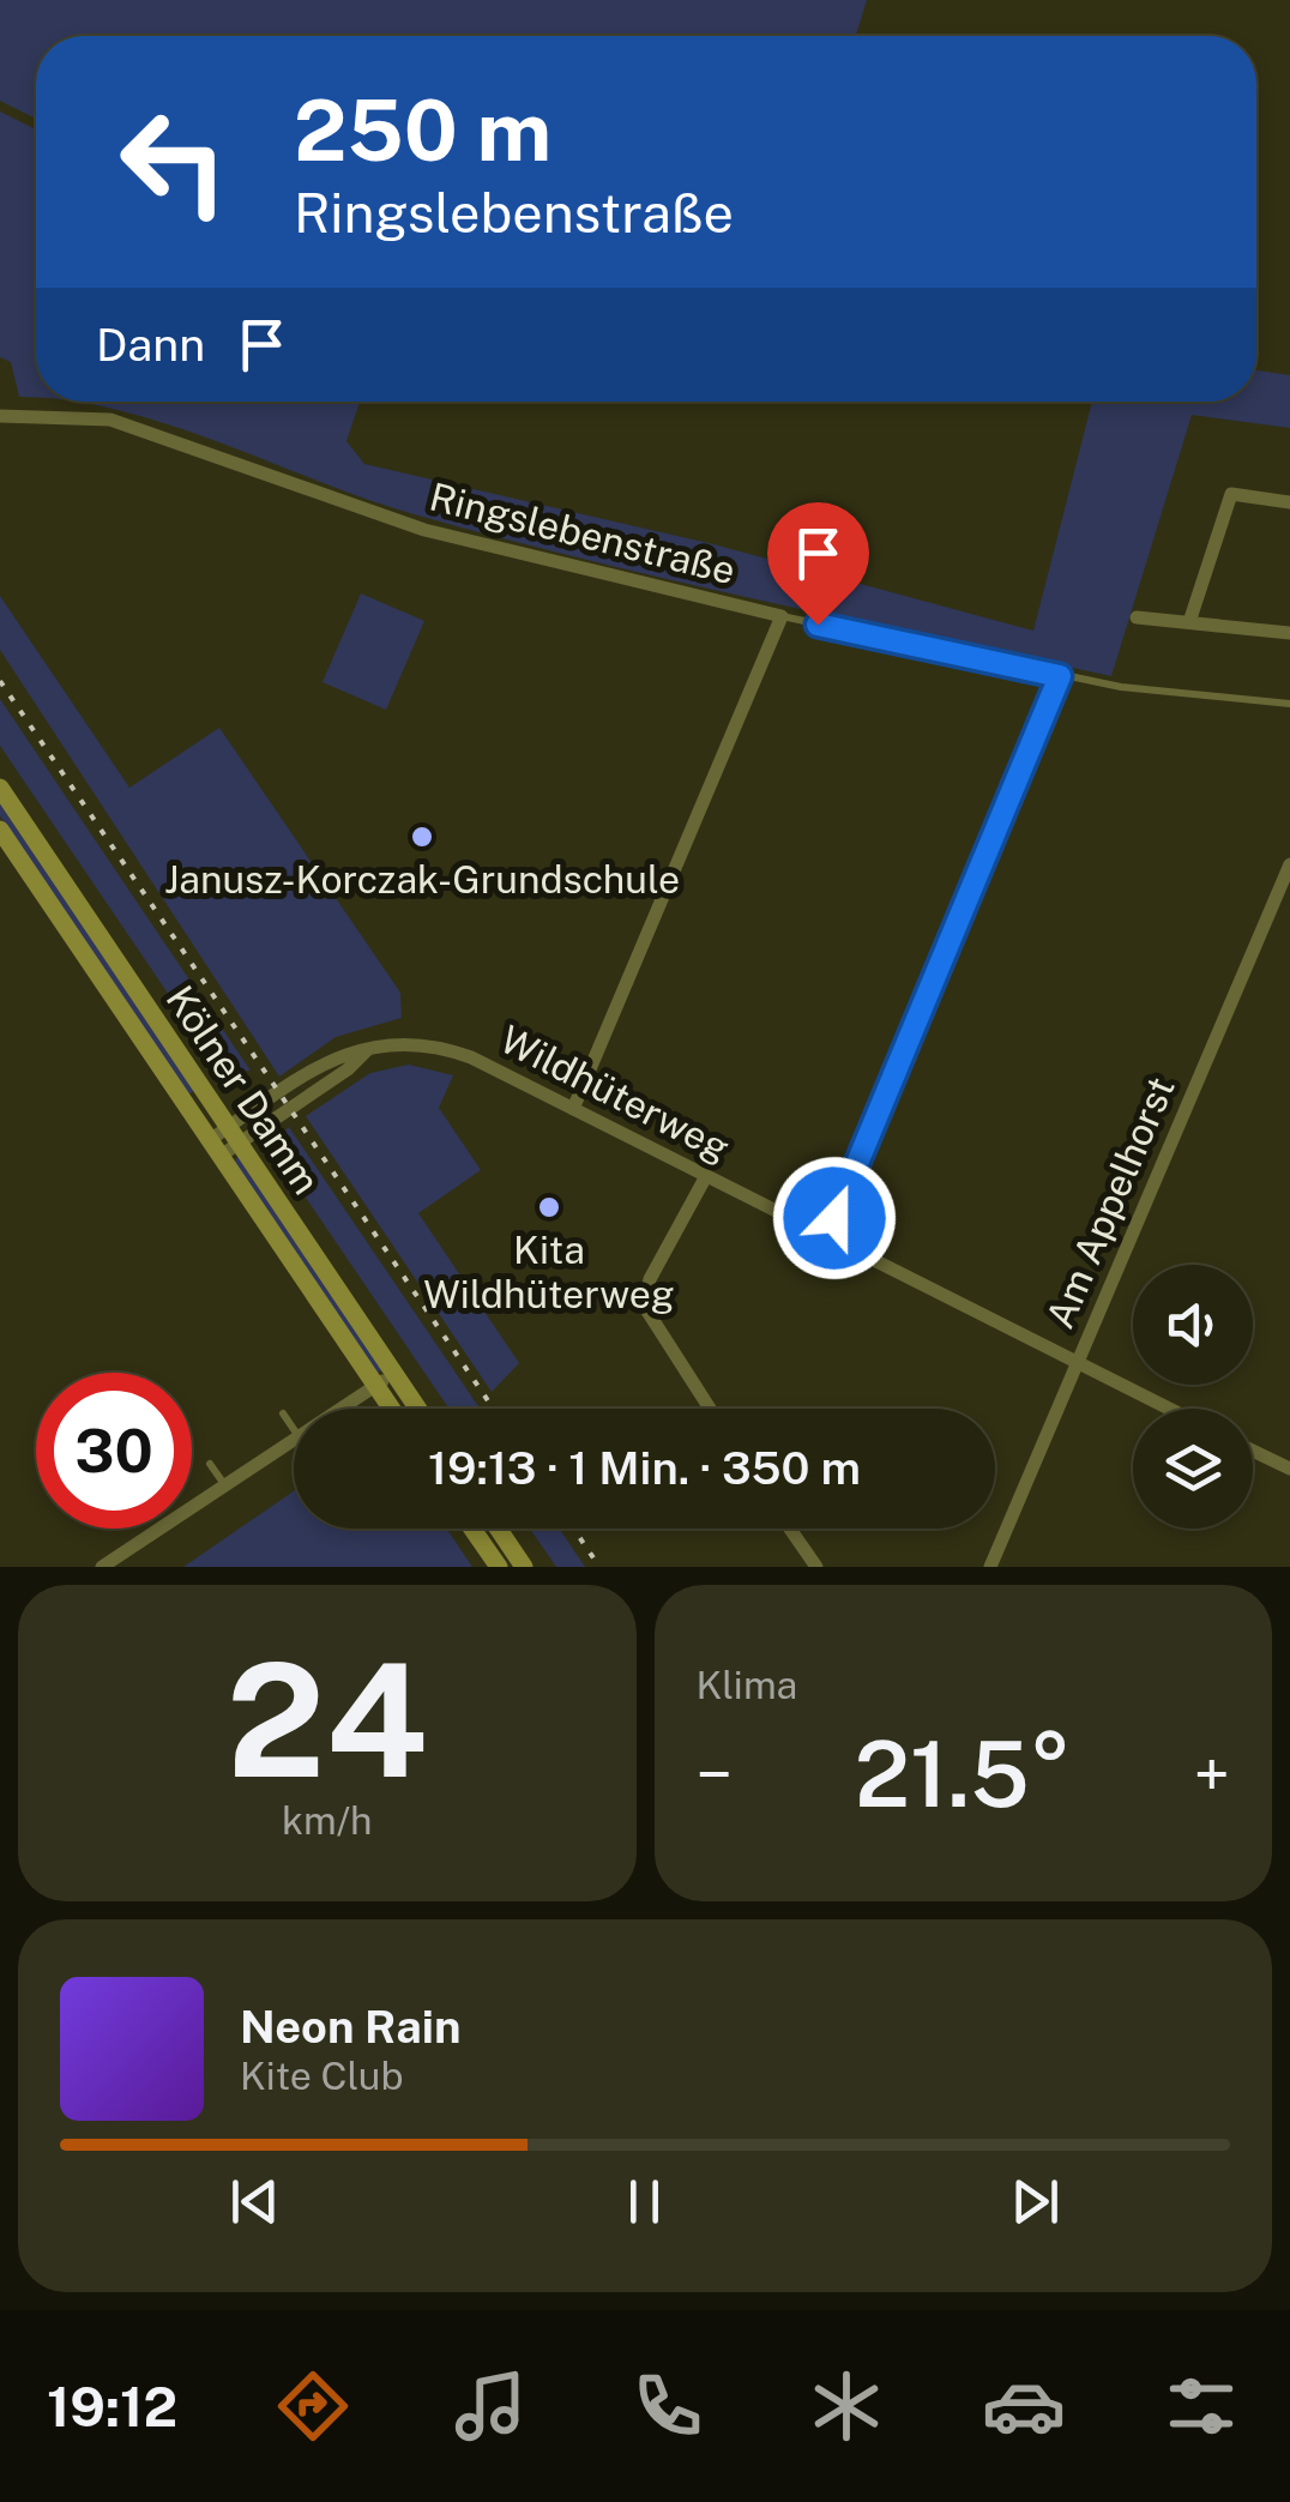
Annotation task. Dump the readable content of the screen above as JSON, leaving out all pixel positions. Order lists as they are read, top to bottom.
{
  "streets": {
    "street": [
      "Ringslebenstraße",
      "Kölner Damm",
      "Wildhüterweg",
      "Am Appelhorst"
    ]
  },
  "crossings": [
    ["Kölner Damm", "Wildhüterweg"],
    ["Wildhüterweg", "Am Appelhorst"]
  ],
  "places": ["Janusz-Korczak-Grundschule", "Kita Wildhüterweg"],
  "page": {
    "turn": ["250 m", "Ringslebenstraße"],
    "then": "Dann",
    "limit": "30",
    "trip": "19:13 · 1 Min. · 350 m",
    "tile": [
      ["24", "km/h"],
      "Klima"
    ],
    "heat": ["−", "21.5°", "+"],
    "song": ["Neon Rain", "Kite Club"],
    "tabs": "19:12"
  }
}
